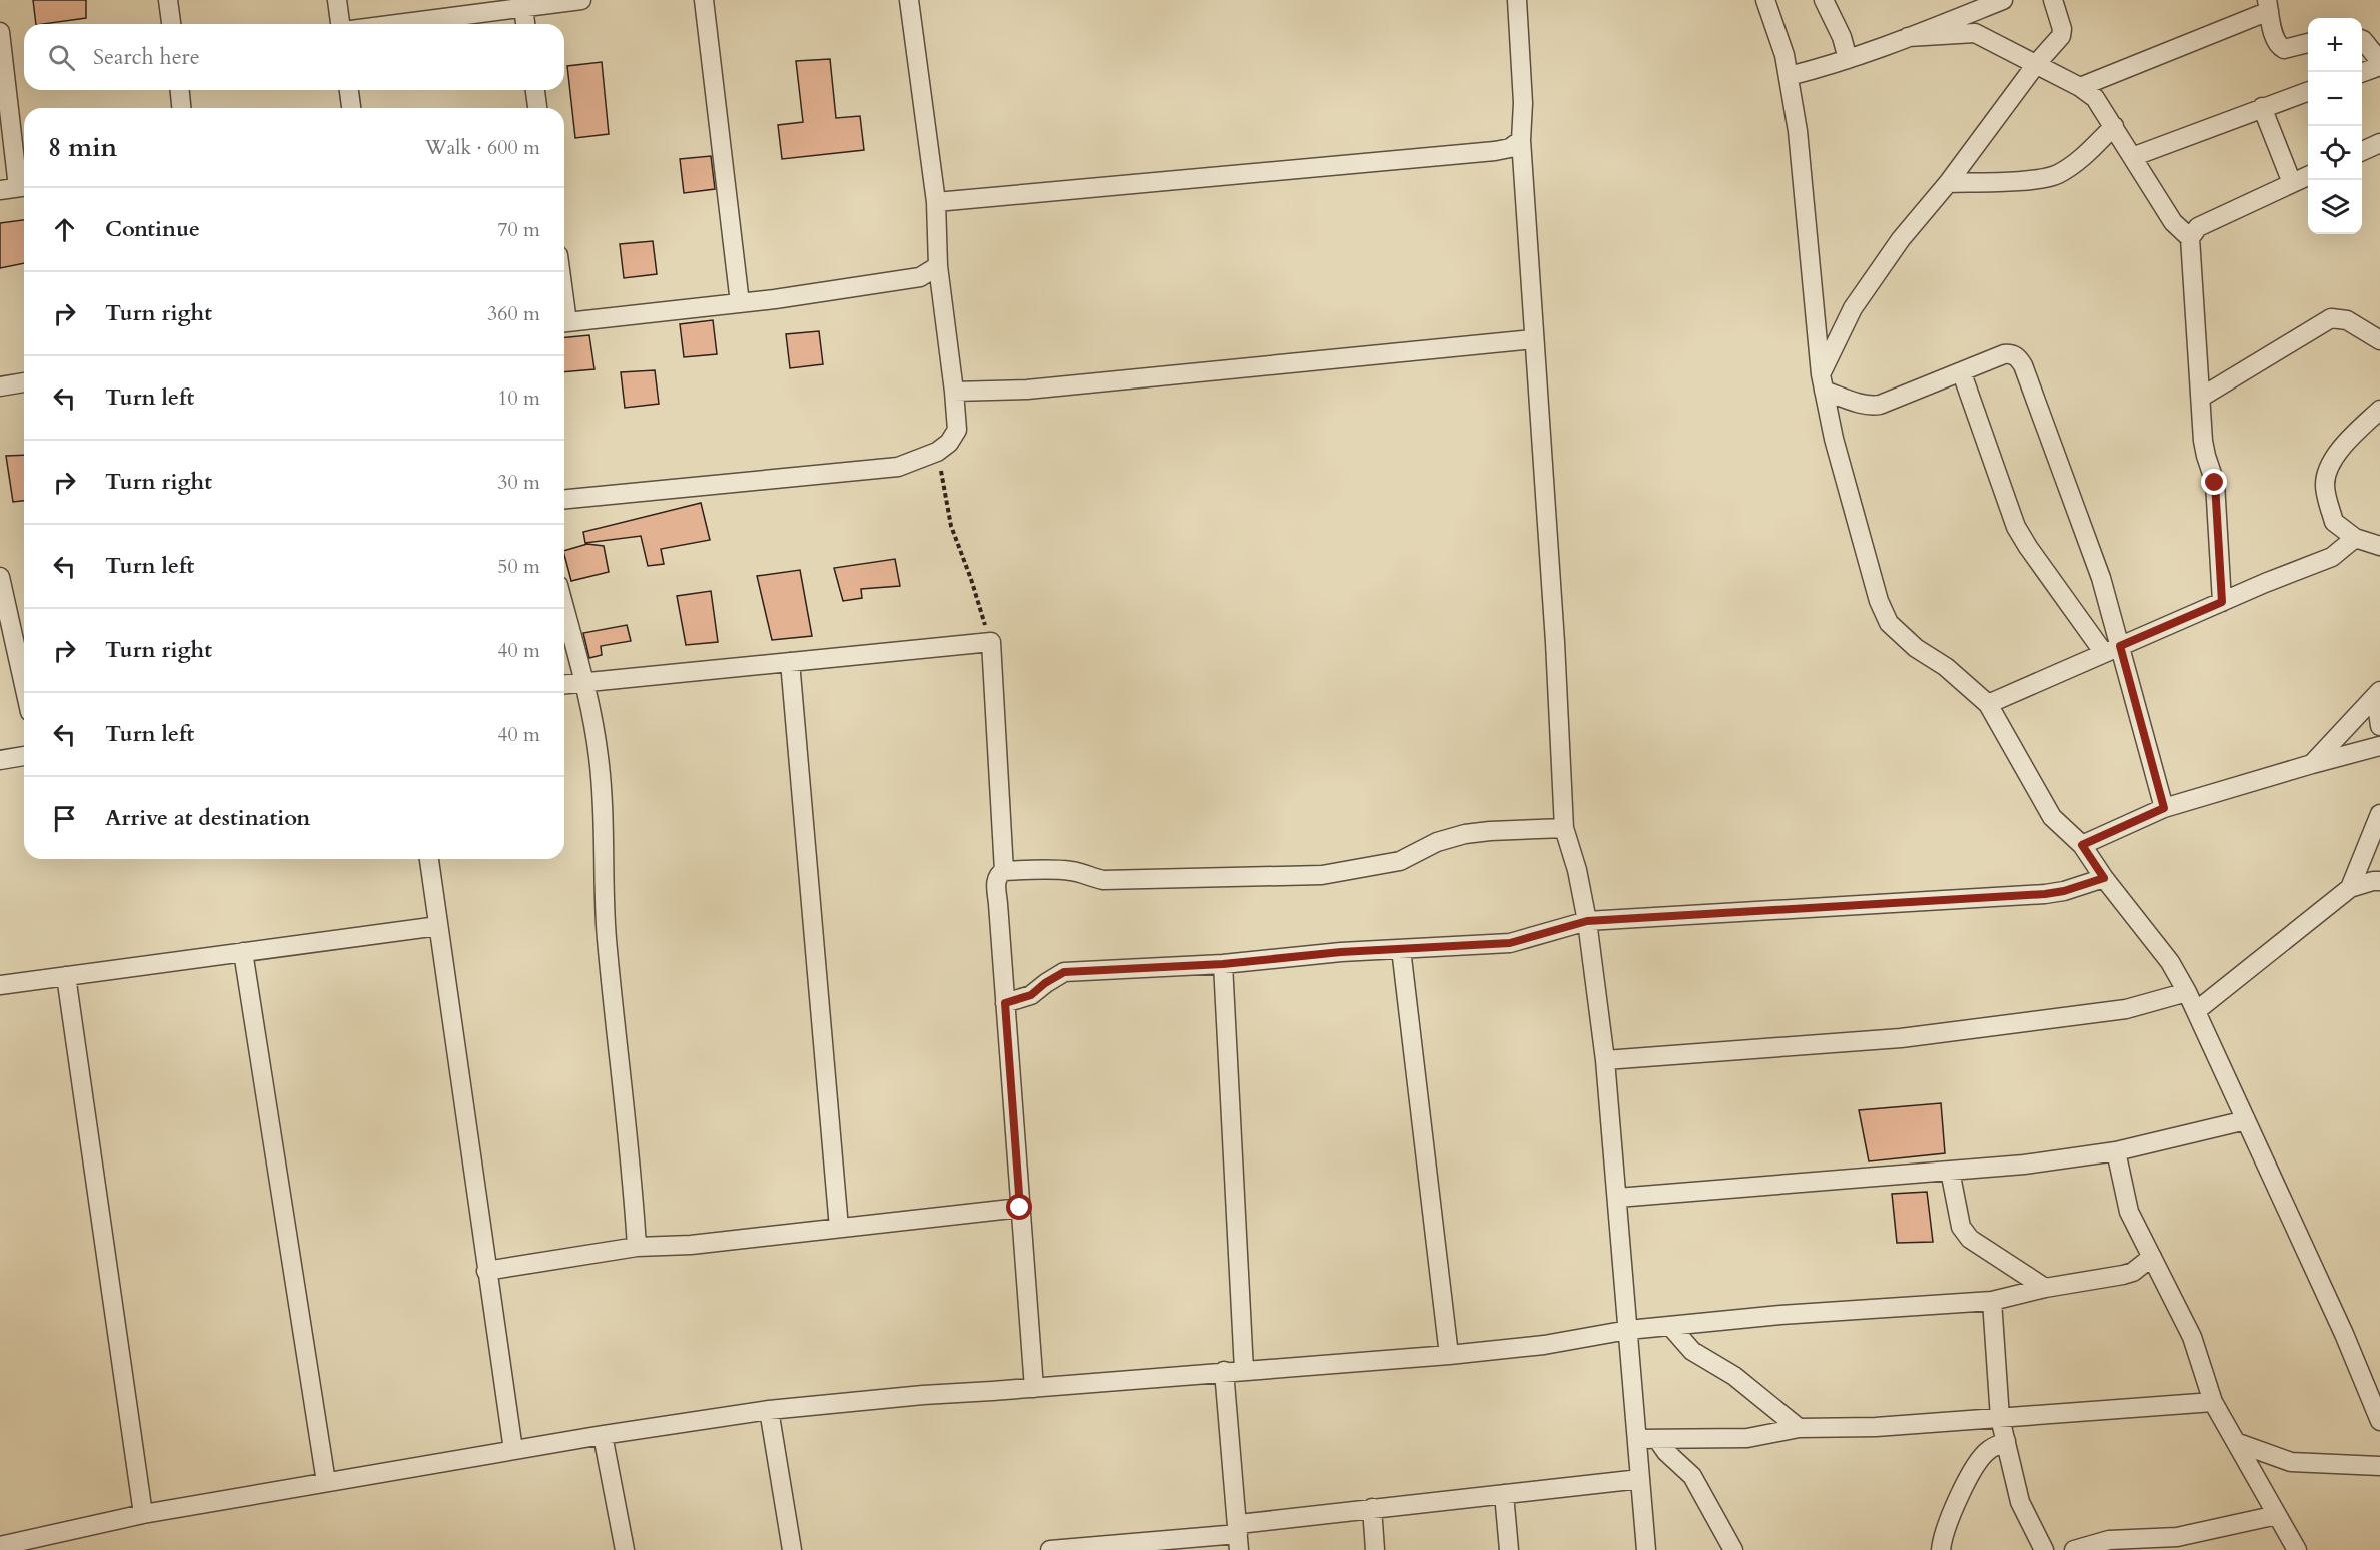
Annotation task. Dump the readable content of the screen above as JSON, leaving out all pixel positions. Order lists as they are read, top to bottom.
{
  "page": {
    "map_buttons": ["+", "−"],
    "search": "Search here",
    "heading": ["8 min", "Walk · 600 m"],
    "list": [
      ["Continue", "70 m"],
      ["Turn right", "360 m"],
      ["Turn left", "10 m"],
      ["Turn right", "30 m"],
      ["Turn left", "50 m"],
      ["Turn right", "40 m"],
      ["Turn left", "40 m"],
      "Arrive at destination"
    ]
  }
}
